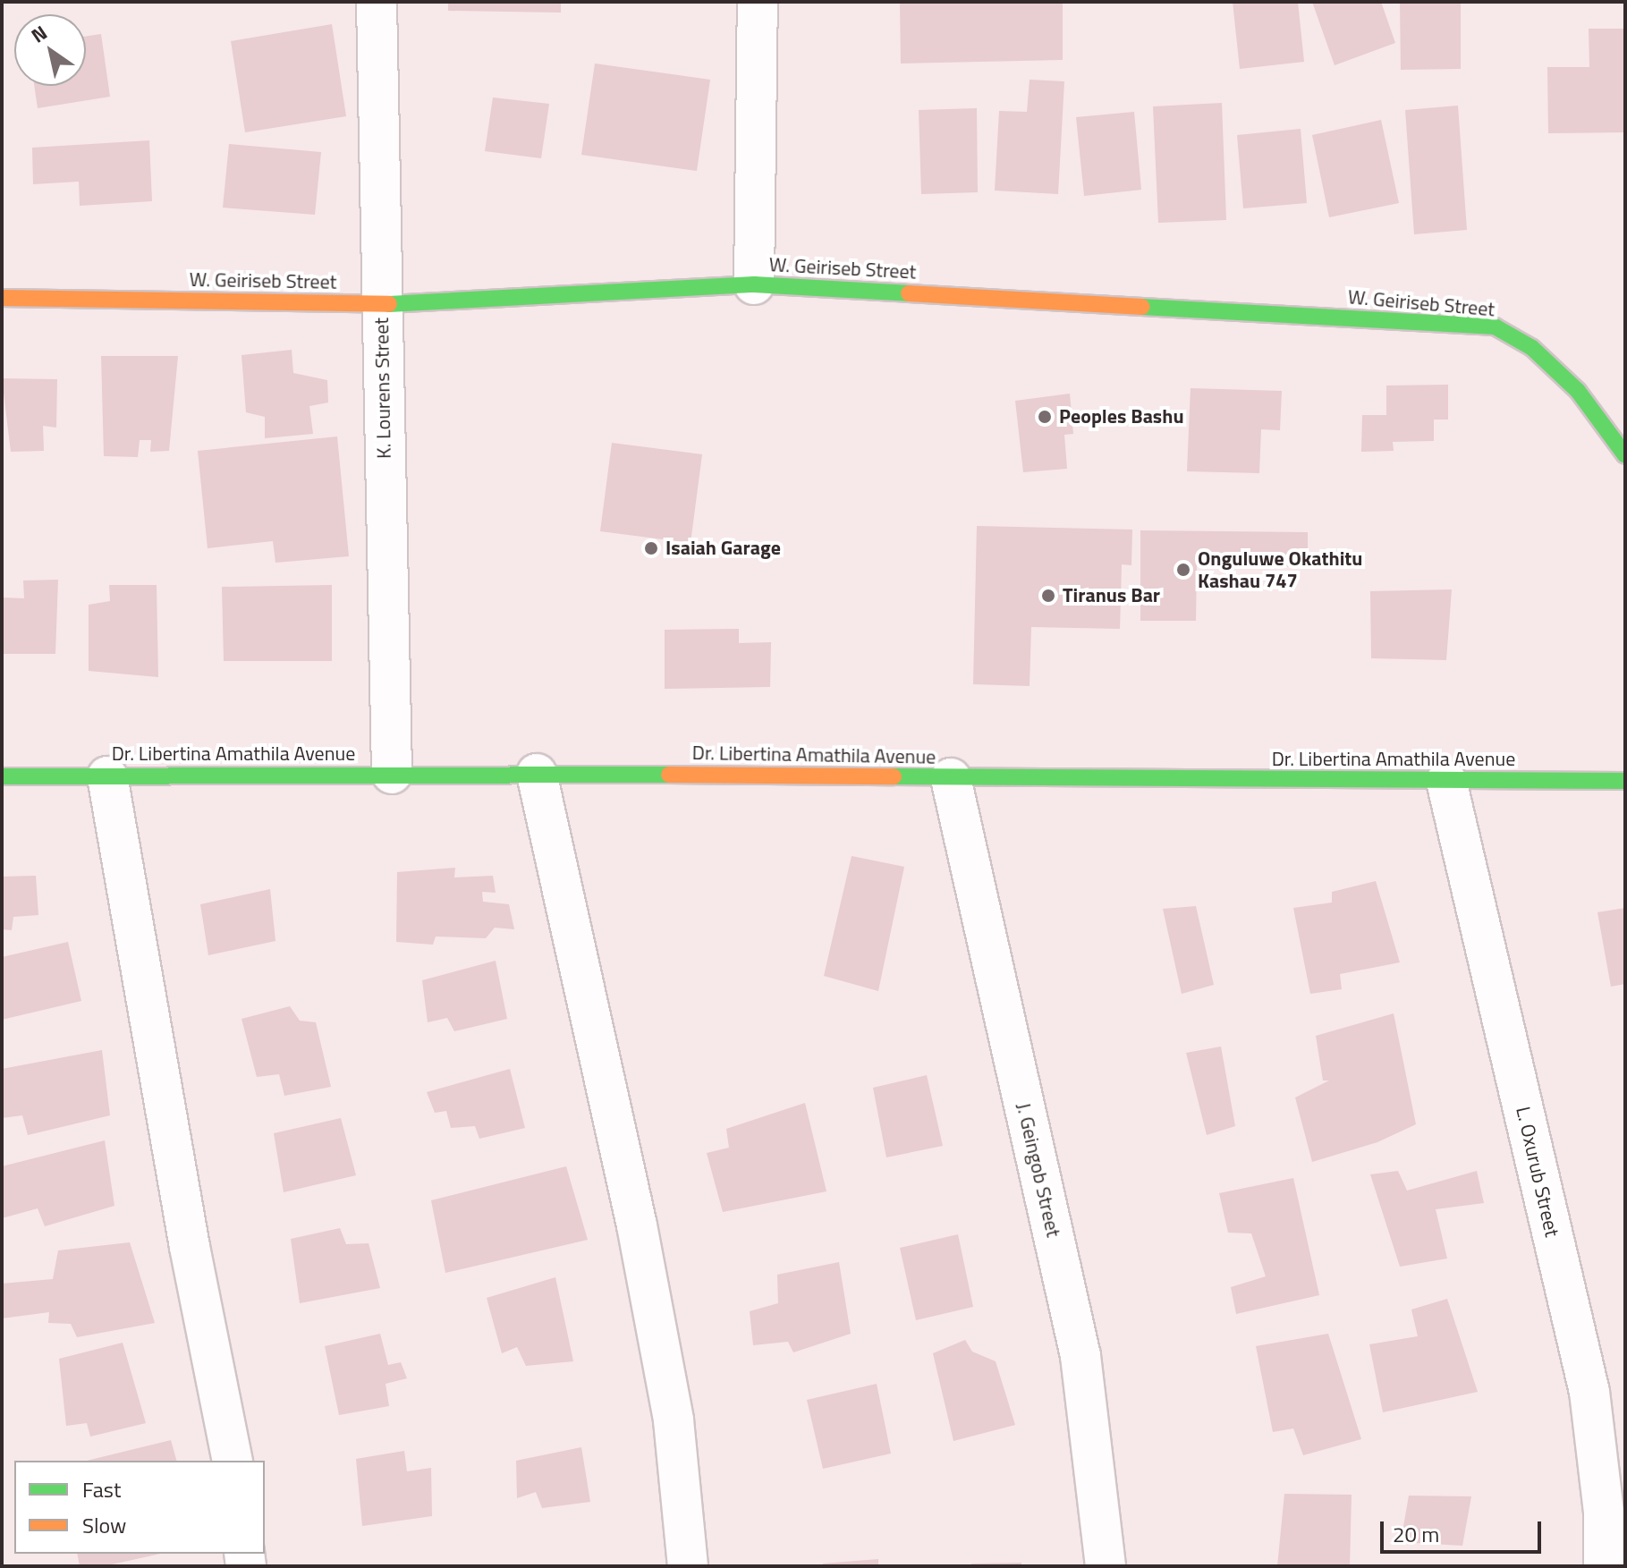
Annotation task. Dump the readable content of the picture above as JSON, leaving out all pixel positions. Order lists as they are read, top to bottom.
{
  "streets": {
    "street": [
      "W. Geiriseb Street",
      "K. Lourens Street",
      "Dr. Libertina Amathila Avenue",
      "J. Geingob Street",
      "L. Oxurub Street"
    ]
  },
  "crossings": [
    ["W. Geiriseb Street", "K. Lourens Street"],
    ["K. Lourens Street", "Dr. Libertina Amathila Avenue"],
    ["Dr. Libertina Amathila Avenue", "J. Geingob Street"],
    ["Dr. Libertina Amathila Avenue", "L. Oxurub Street"]
  ],
  "places": [
    "Peoples Bashu",
    "Isaiah Garage",
    "Onguluwe Okathitu Kashau 747",
    "Tiranus Bar"
  ],
  "legend": ["Fast", "Slow"],
  "scale_bar": "20 m",
  "north": "top left"
}
